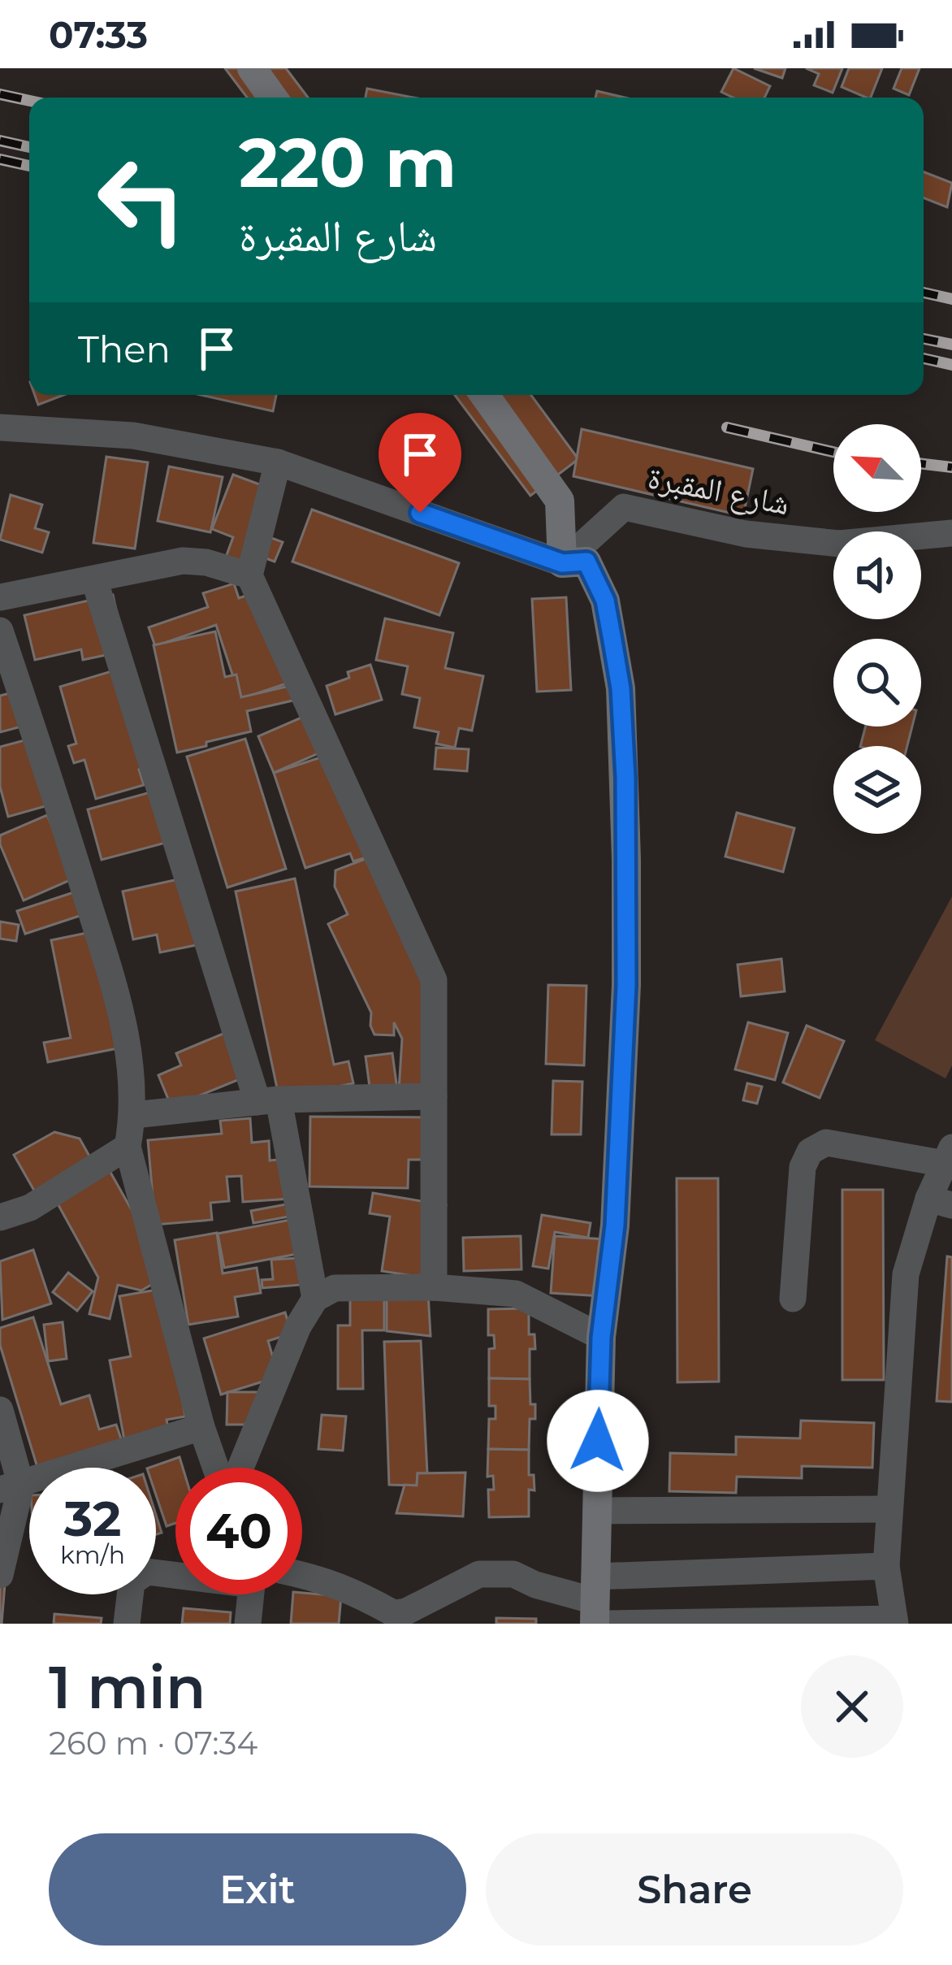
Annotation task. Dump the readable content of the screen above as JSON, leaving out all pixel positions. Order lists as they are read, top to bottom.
{
  "streets": {
    "street": ["شارع المقبرة"]
  },
  "north": "top left",
  "page": {
    "status": "07:33",
    "turn": ["220 m", "شارع المقبرة"],
    "then": "Then",
    "speed": "32 km/h",
    "limit": "40",
    "heading": ["1 min", "260 m · 07:34"],
    "buttons": ["Exit", "Share"]
  }
}
